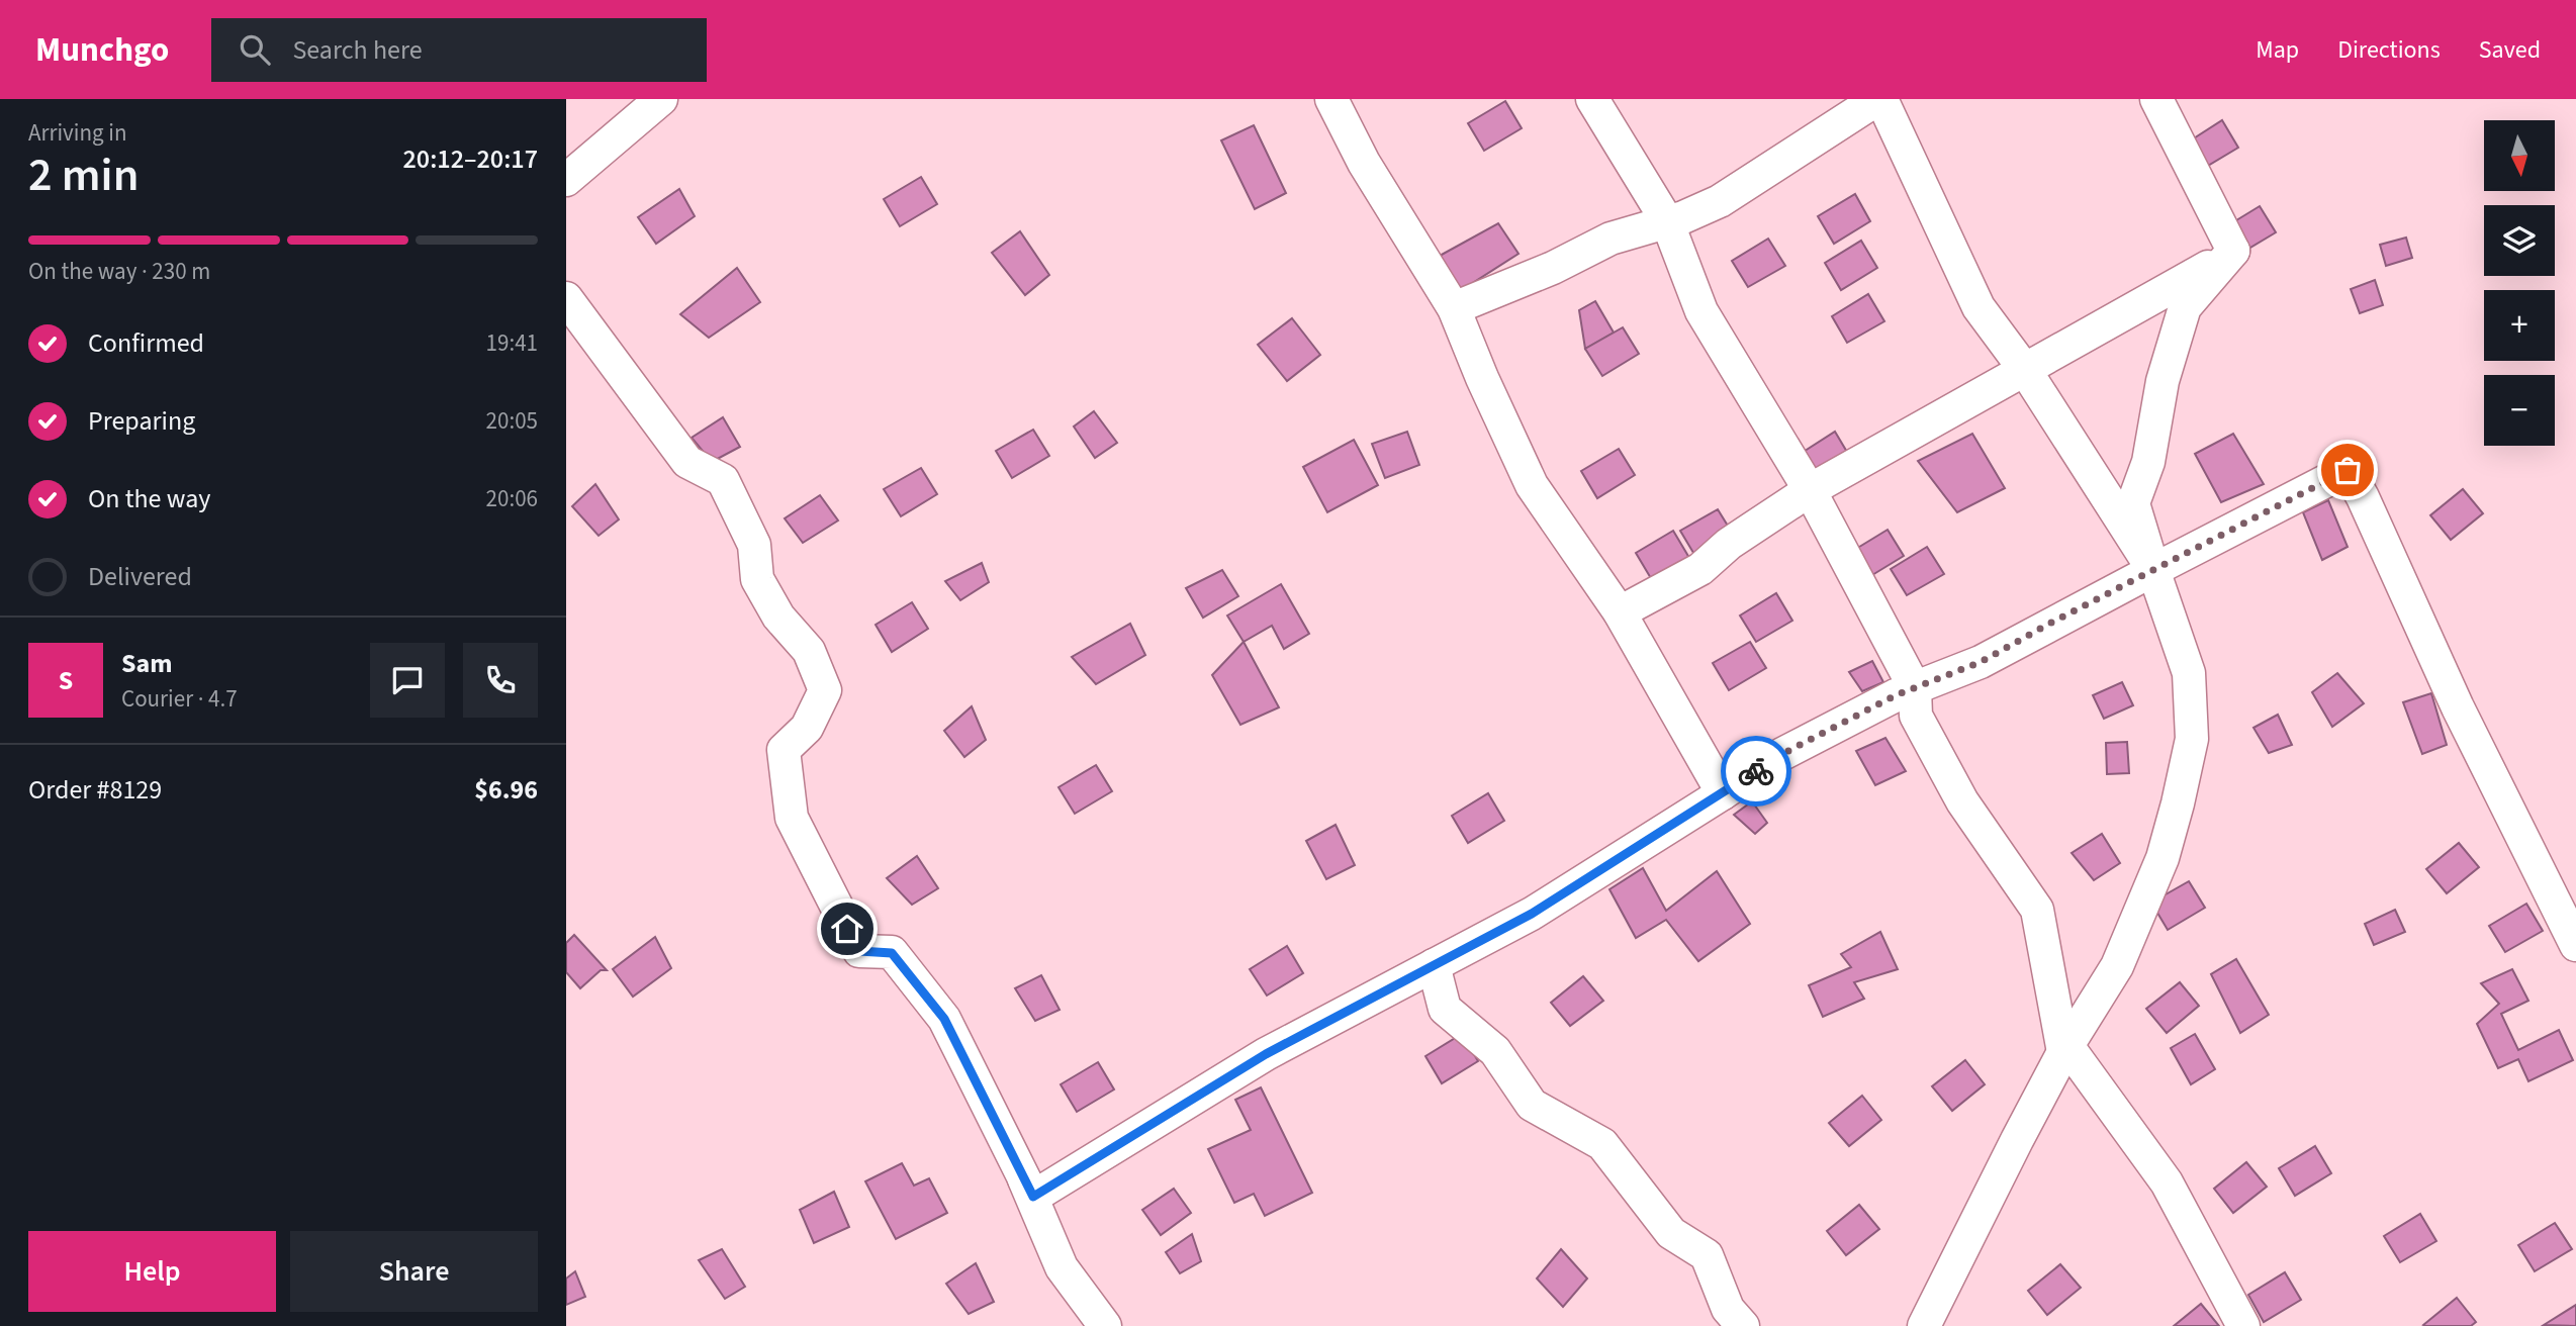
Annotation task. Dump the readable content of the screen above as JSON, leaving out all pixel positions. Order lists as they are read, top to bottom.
{
  "north": "bottom",
  "page": {
    "header": "Munchgo",
    "search": "Search here",
    "nav": ["Map", "Directions", "Saved"],
    "heading": ["2 min", "Arriving in", "20:12–20:17"],
    "panel": [
      "Sam",
      "Courier · 4.7",
      "Order #8129",
      "$6.96"
    ],
    "map_buttons": ["+", "−"],
    "bar": "On the way · 230 m",
    "list": [
      ["Confirmed", "19:41"],
      ["Preparing", "20:05"],
      ["On the way", "20:06"],
      "Delivered"
    ],
    "round": "S",
    "buttons": ["Help", "Share"]
  }
}
